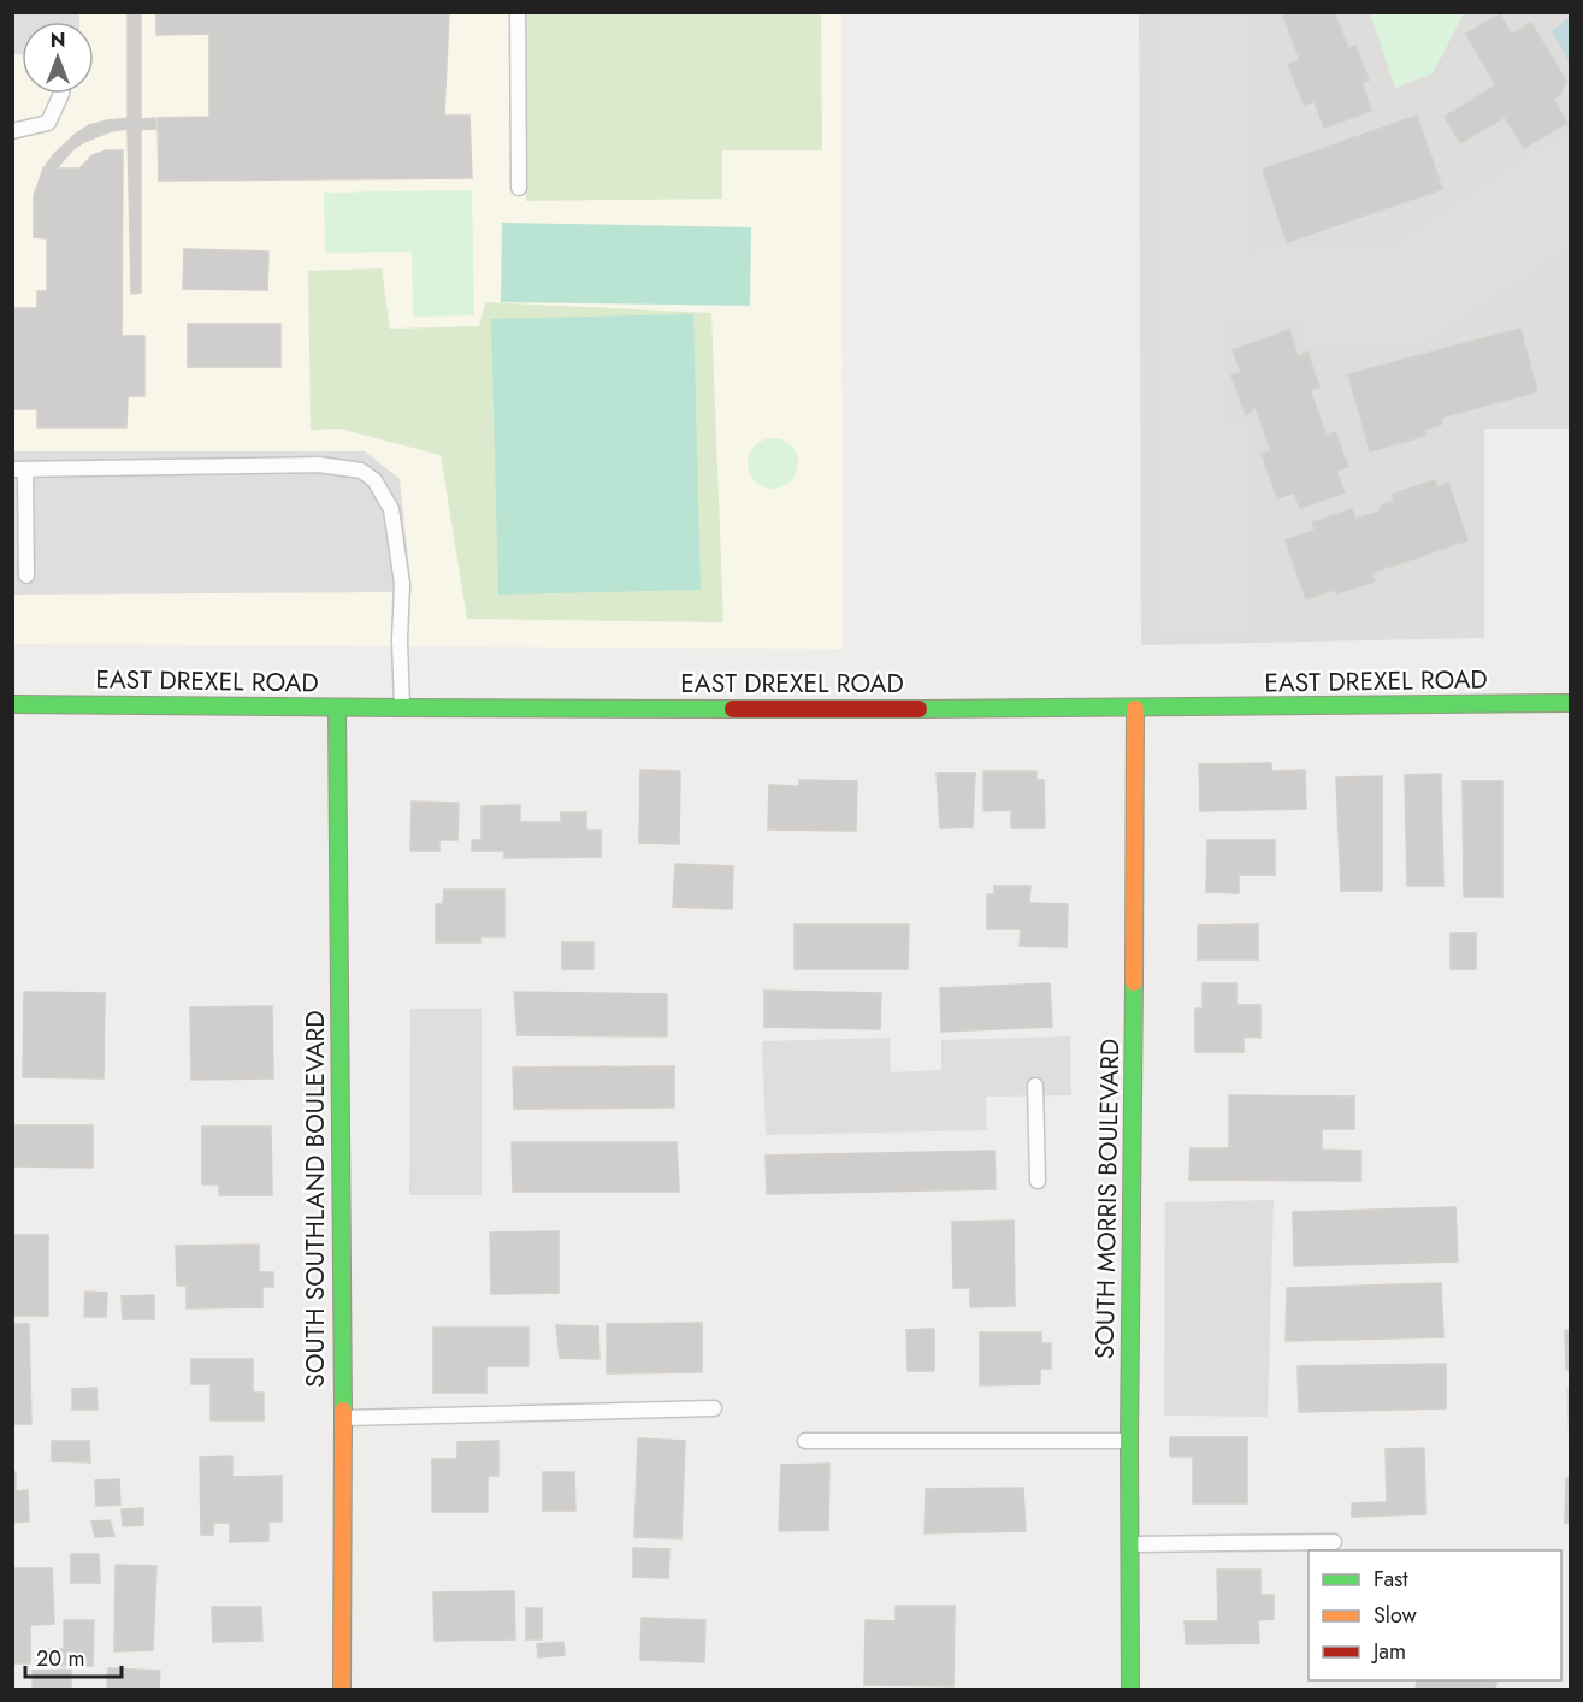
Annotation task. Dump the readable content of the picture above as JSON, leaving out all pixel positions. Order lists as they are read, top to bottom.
{
  "streets": {
    "street": ["EAST DREXEL ROAD", "SOUTH SOUTHLAND BOULEVARD", "SOUTH MORRIS BOULEVARD"]
  },
  "crossings": [
    ["EAST DREXEL ROAD", "SOUTH SOUTHLAND BOULEVARD"],
    ["EAST DREXEL ROAD", "SOUTH MORRIS BOULEVARD"]
  ],
  "legend": ["Fast", "Slow", "Jam"],
  "scale_bar": "20 m",
  "north": "top"
}
